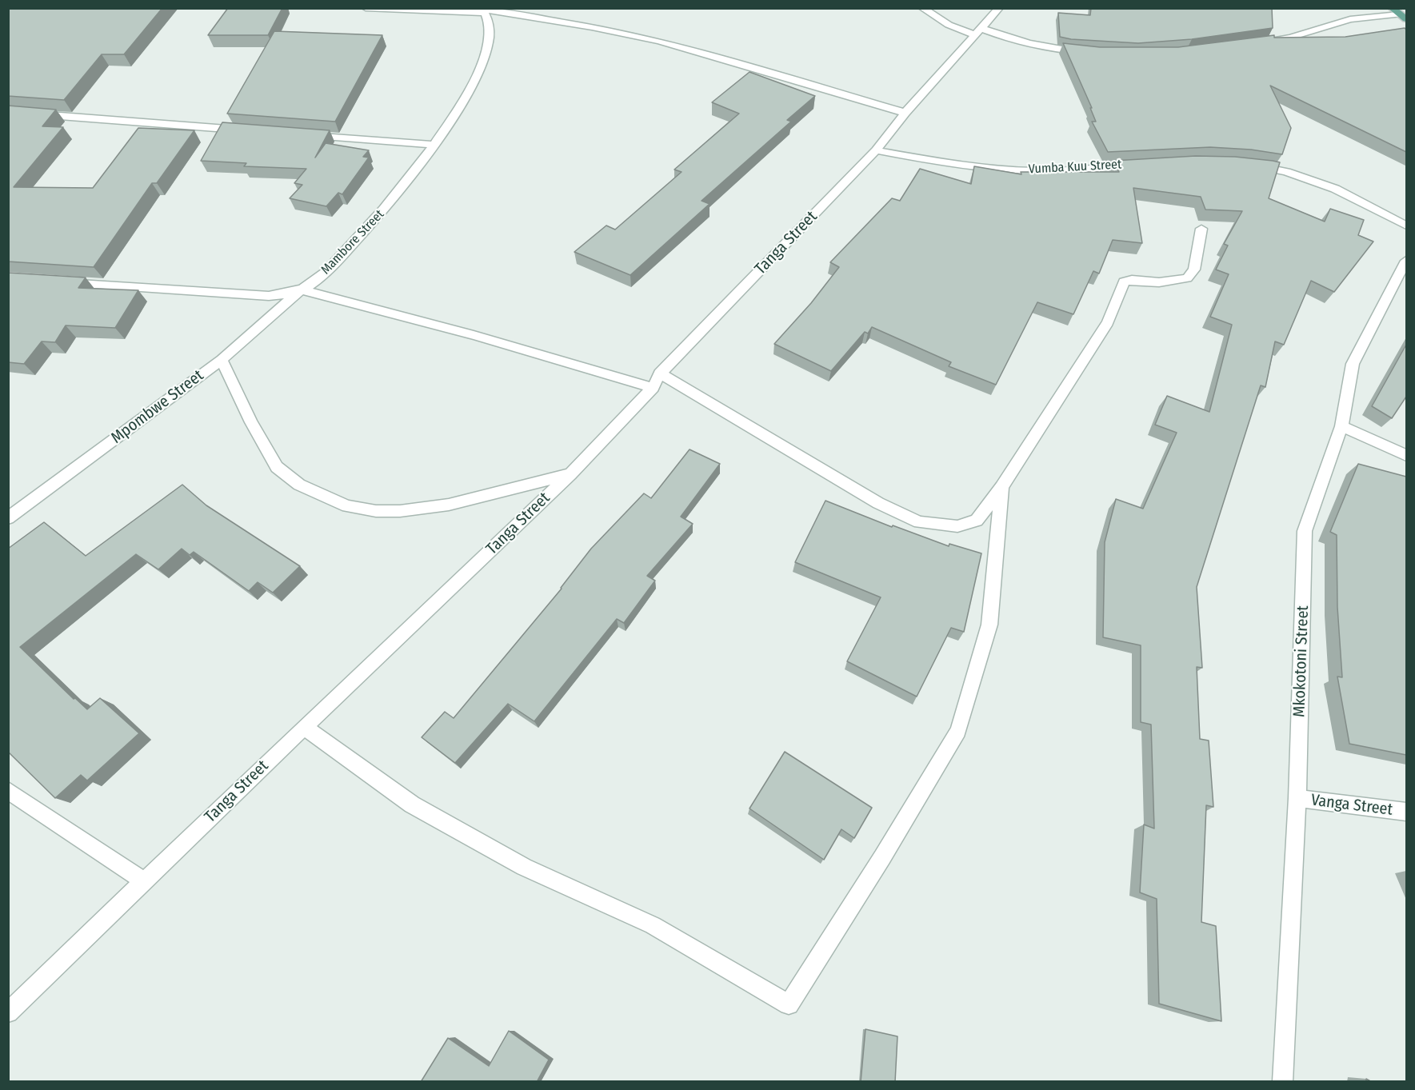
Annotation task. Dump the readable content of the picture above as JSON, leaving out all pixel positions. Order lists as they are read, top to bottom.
{
  "streets": {
    "street": [
      "Vumba Kuu Street",
      "Mambore Street",
      "Tanga Street",
      "Mpombwe Street",
      "Mkokotoni Street",
      "Vanga Street"
    ]
  },
  "crossings": [
    ["Vumba Kuu Street", "Tanga Street"],
    ["Mambore Street", "Mpombwe Street"],
    ["Mkokotoni Street", "Vanga Street"]
  ]
}
